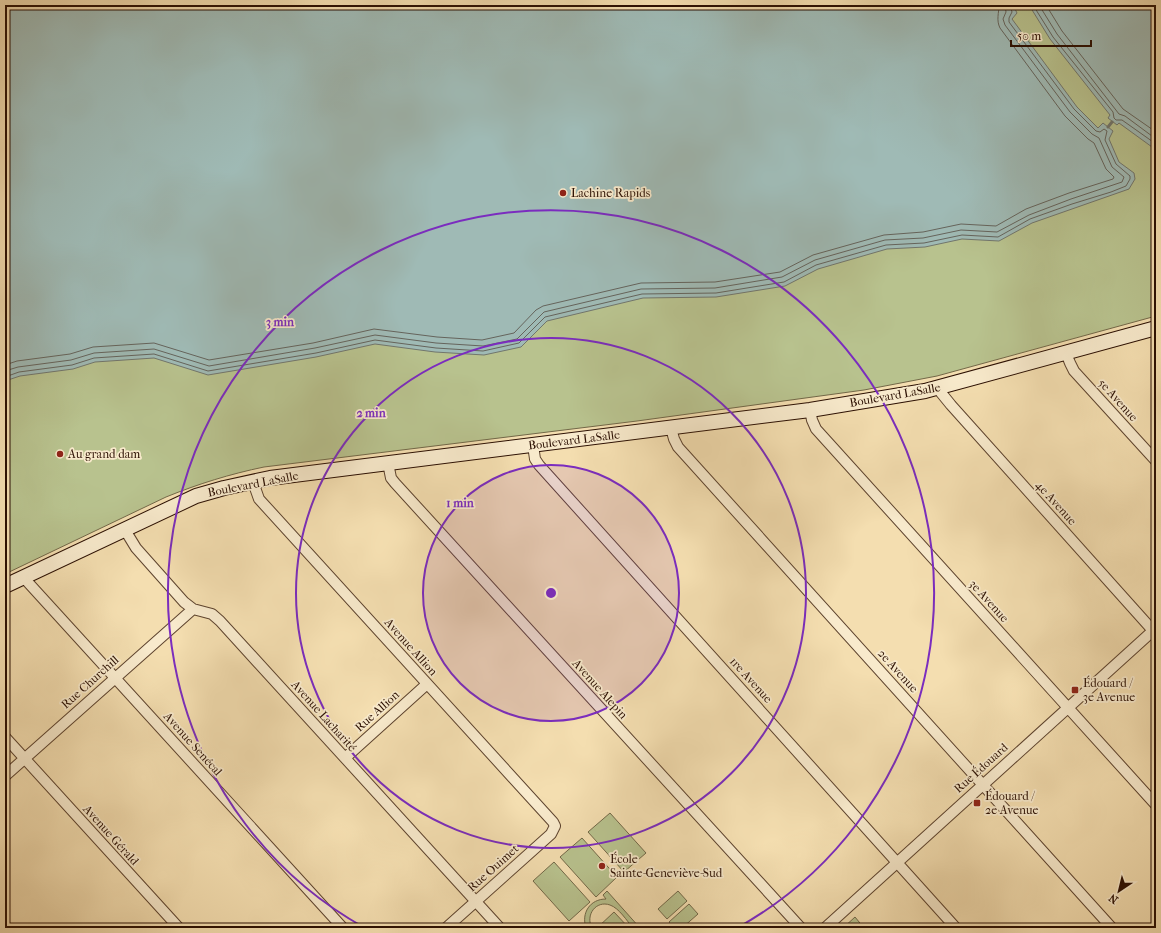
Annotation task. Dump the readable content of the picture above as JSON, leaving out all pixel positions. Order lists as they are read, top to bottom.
{
  "streets": {
    "main road": ["Boulevard LaSalle"],
    "street": [
      "5e Avenue",
      "4e Avenue",
      "3e Avenue",
      "Avenue Allion",
      "2e Avenue",
      "1re Avenue",
      "Rue Churchill",
      "Avenue Alepin",
      "Rue Allion",
      "Avenue Lacharité",
      "Avenue Senécal",
      "Rue Édouard",
      "Avenue Gérald",
      "Rue Ouimet"
    ]
  },
  "crossings": [
    ["Boulevard LaSalle", "5e Avenue"],
    ["Boulevard LaSalle", "4e Avenue"],
    ["Boulevard LaSalle", "3e Avenue"],
    ["Boulevard LaSalle", "Avenue Allion"],
    ["Boulevard LaSalle", "2e Avenue"],
    ["Boulevard LaSalle", "1re Avenue"],
    ["Boulevard LaSalle", "Avenue Alepin"],
    ["Boulevard LaSalle", "Avenue Lacharité"],
    ["Boulevard LaSalle", "Avenue Senécal"],
    ["4e Avenue", "Rue Édouard"],
    ["3e Avenue", "Rue Édouard"],
    ["Avenue Allion", "Rue Allion"],
    ["Avenue Allion", "Rue Ouimet"],
    ["2e Avenue", "Rue Édouard"],
    ["1re Avenue", "Rue Édouard"],
    ["Rue Churchill", "Avenue Lacharité"],
    ["Rue Churchill", "Avenue Senécal"],
    ["Rue Churchill", "Avenue Gérald"],
    ["Rue Allion", "Avenue Lacharité"],
    ["Avenue Lacharité", "Rue Ouimet"]
  ],
  "places": {
    "other": ["Lachine Rapids", "Au grand dam", "École Sainte-Geneviève-Sud"],
    "transit": ["Édouard / 3e Avenue", "Édouard / 2e Avenue"]
  },
  "scale_bar": "50 m",
  "north": "bottom left",
  "rings": ["3 min", "2 min", "1 min"]
}
